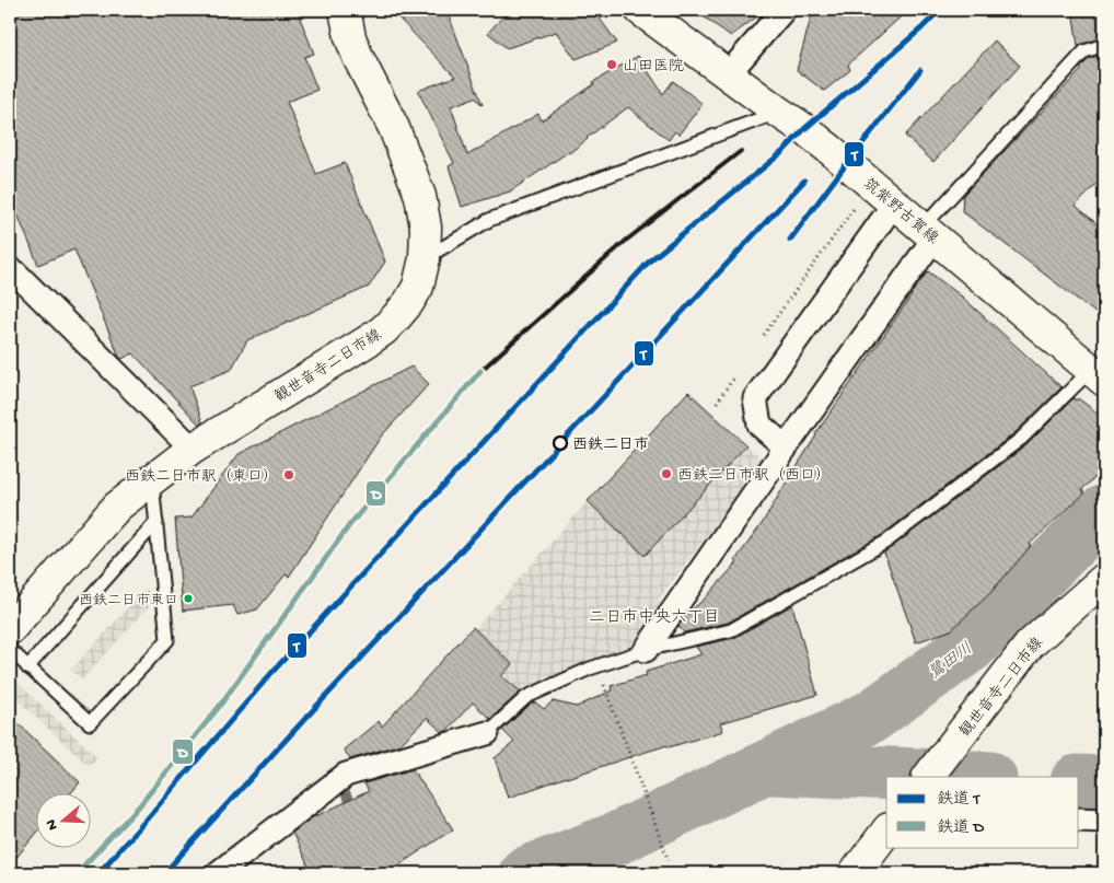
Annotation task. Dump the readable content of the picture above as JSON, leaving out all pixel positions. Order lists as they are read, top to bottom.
{
  "streets": {
    "main road": ["筑紫野古賀線", "観世音寺二日市線"]
  },
  "districts": ["二日市中央六丁目"],
  "water": ["鷺田川"],
  "places": [
    "山田医院",
    "西鉄二日市",
    "西鉄二日市駅（西口）",
    "西鉄二日市駅（東口）",
    "西鉄二日市東口"
  ],
  "lines": ["rail line T", "rail line D"],
  "legend": ["鉄道 T", "鉄道 D"],
  "north": "left"
}
